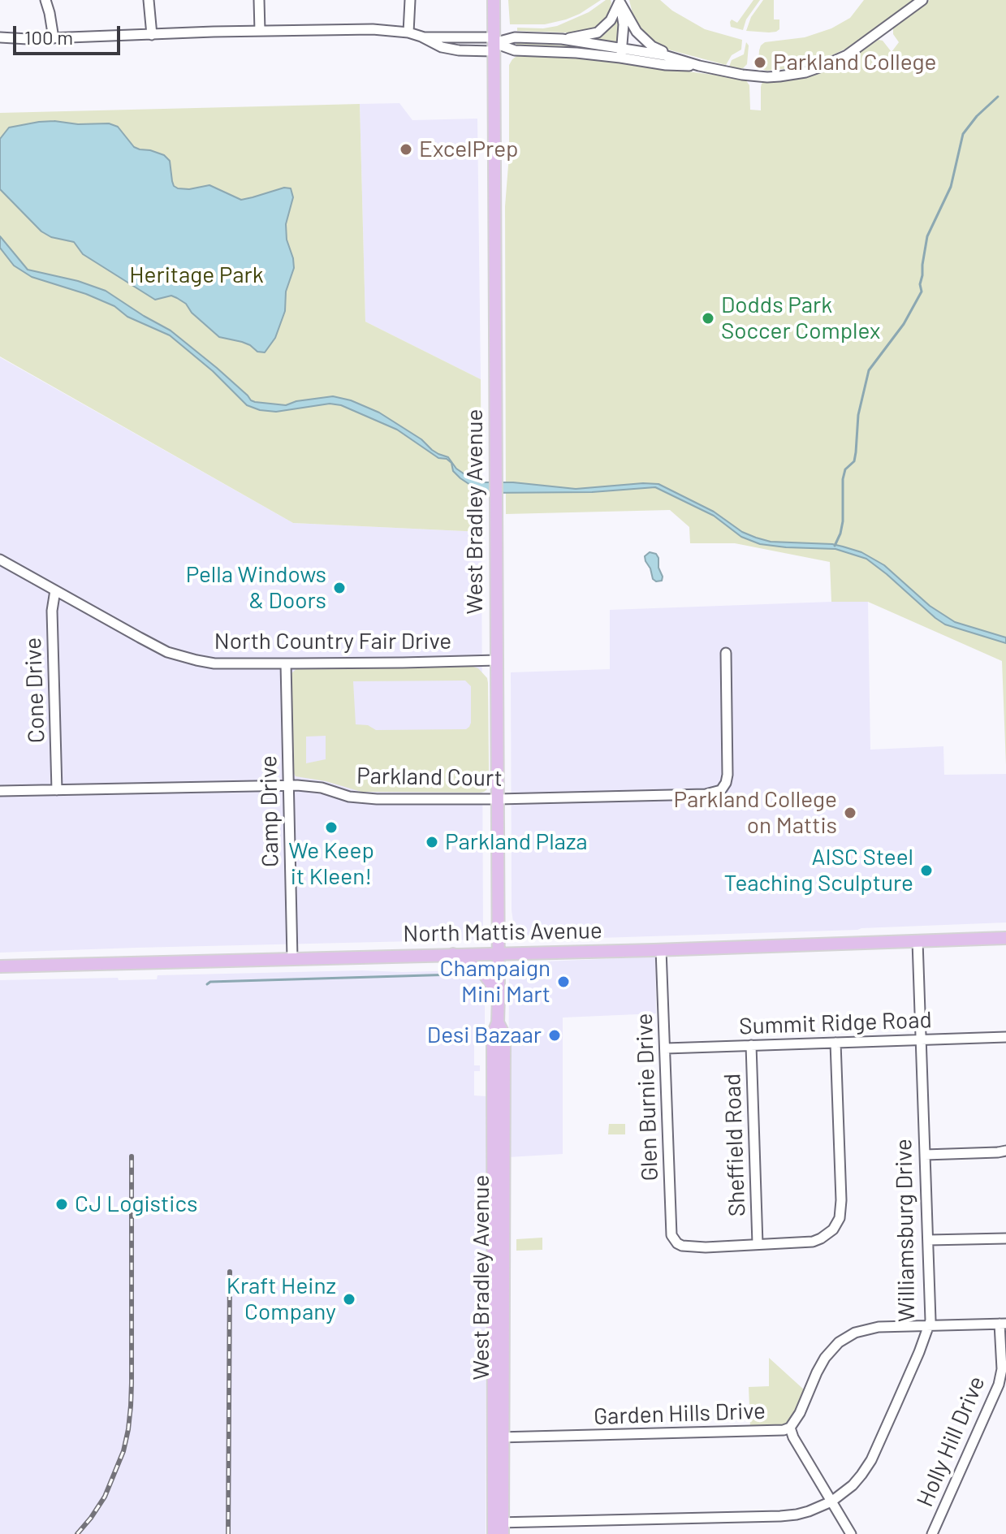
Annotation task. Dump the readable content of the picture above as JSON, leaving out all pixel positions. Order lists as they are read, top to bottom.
{
  "streets": {
    "main road": ["West Bradley Avenue", "North Mattis Avenue"],
    "street": [
      "North Country Fair Drive",
      "Cone Drive",
      "Parkland Court",
      "Camp Drive",
      "Summit Ridge Road",
      "Glen Burnie Drive",
      "Sheffield Road",
      "Williamsburg Drive",
      "Garden Hills Drive",
      "Holly Hill Drive"
    ]
  },
  "crossings": [
    ["West Bradley Avenue", "North Country Fair Drive"],
    ["West Bradley Avenue", "Parkland Court"],
    ["West Bradley Avenue", "North Mattis Avenue"],
    ["West Bradley Avenue", "Williamsburg Drive"],
    ["West Bradley Avenue", "Garden Hills Drive"],
    ["North Country Fair Drive", "Cone Drive"],
    ["North Country Fair Drive", "Camp Drive"],
    ["Cone Drive", "Parkland Court"],
    ["Parkland Court", "Camp Drive"],
    ["Camp Drive", "North Mattis Avenue"],
    ["North Mattis Avenue", "Glen Burnie Drive"],
    ["North Mattis Avenue", "Williamsburg Drive"],
    ["Summit Ridge Road", "Glen Burnie Drive"],
    ["Summit Ridge Road", "Sheffield Road"],
    ["Summit Ridge Road", "Williamsburg Drive"],
    ["Glen Burnie Drive", "Sheffield Road"],
    ["Williamsburg Drive", "Garden Hills Drive"],
    ["Garden Hills Drive", "Holly Hill Drive"]
  ],
  "parks": ["Heritage Park"],
  "places": [
    "Parkland College",
    "ExcelPrep",
    "Dodds Park Soccer Complex",
    "Pella Windows & Doors",
    "Parkland College on Mattis",
    "We Keep it Kleen!",
    "Parkland Plaza",
    "AISC Steel Teaching Sculpture",
    "Champaign Mini Mart",
    "Desi Bazaar",
    "CJ Logistics",
    "Kraft Heinz Company"
  ],
  "scale_bar": "100 m"
}
